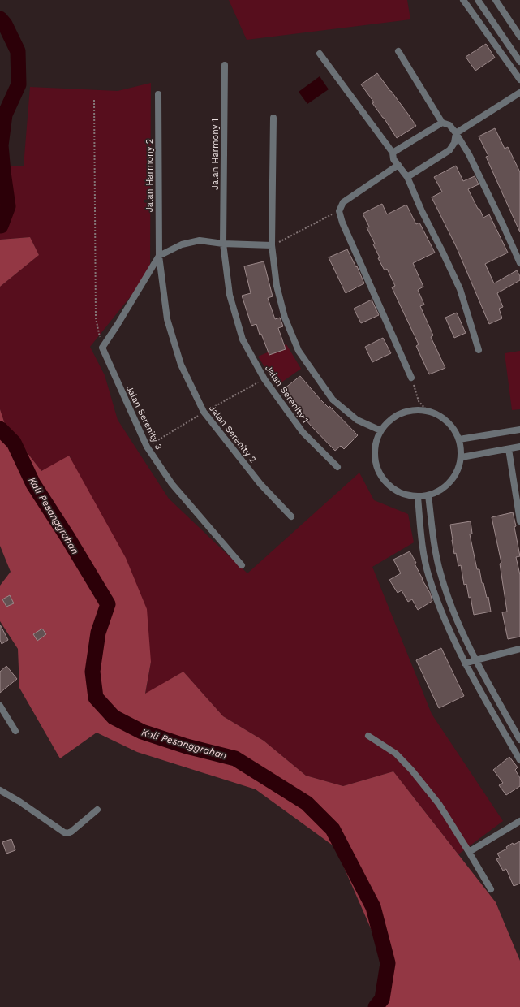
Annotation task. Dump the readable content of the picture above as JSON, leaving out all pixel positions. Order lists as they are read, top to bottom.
{
  "streets": {
    "street": [
      "Jalan Harmony 1",
      "Jalan Harmony 2",
      "Jalan Serenity 1",
      "Jalan Serenity 3",
      "Jalan Serenity 2"
    ]
  },
  "crossings": [
    ["Jalan Harmony 1", "Jalan Serenity 1"],
    ["Jalan Harmony 2", "Jalan Serenity 2"]
  ],
  "water": ["Kali Pesanggrahan"]
}
